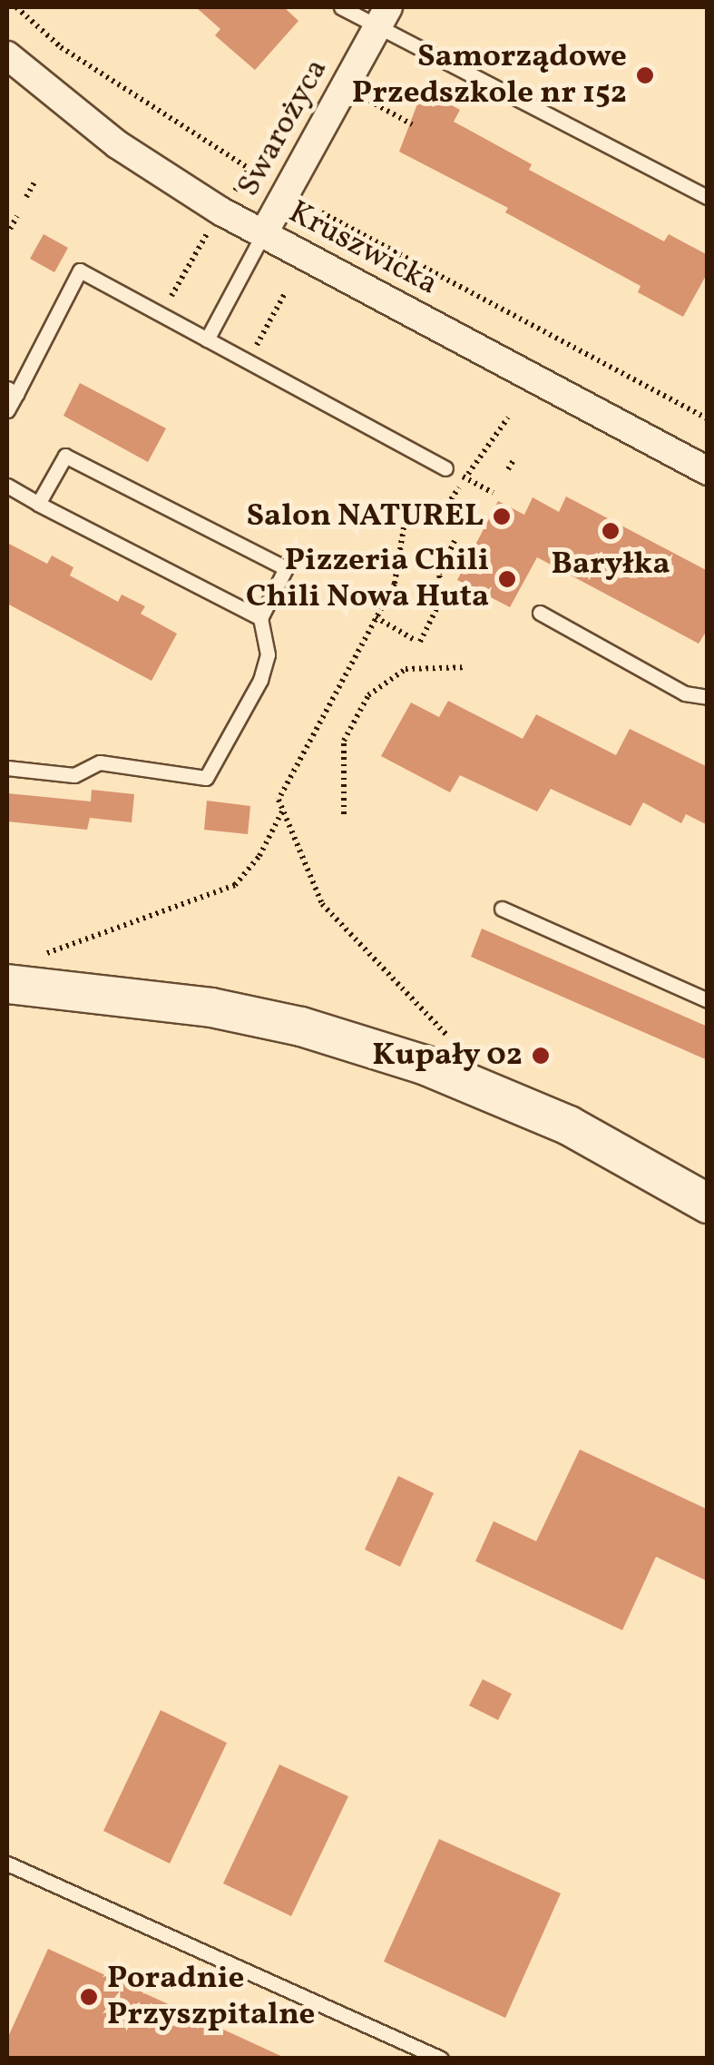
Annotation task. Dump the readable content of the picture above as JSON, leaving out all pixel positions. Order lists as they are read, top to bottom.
{
  "streets": {
    "street": ["Swarożyca", "Kruszwicka"]
  },
  "crossings": [
    ["Swarożyca", "Kruszwicka"]
  ],
  "places": [
    "Samorządowe Przedszkole nr 152",
    "Salon NATUREL",
    "Baryłka",
    "Pizzeria Chili Chili Nowa Huta",
    "Kupały 02",
    "Poradnie Przyszpitalne"
  ]
}
